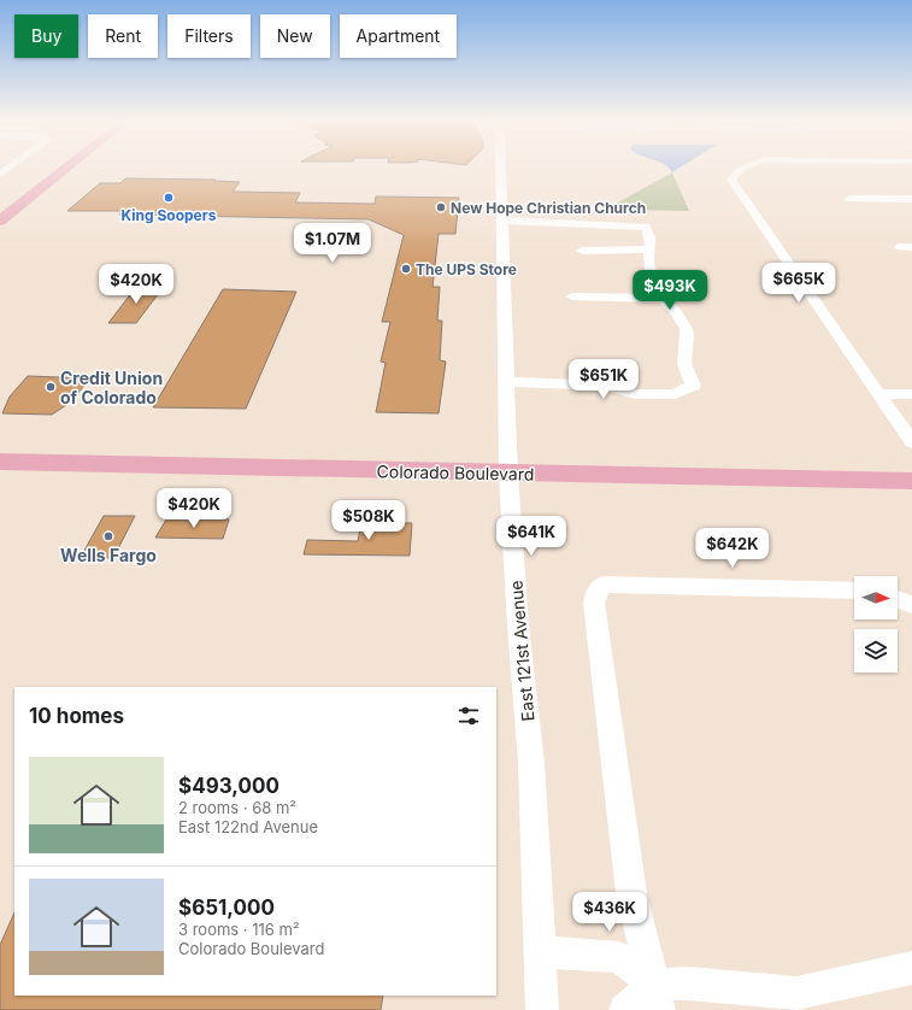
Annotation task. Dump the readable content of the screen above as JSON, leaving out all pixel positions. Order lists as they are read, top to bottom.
{
  "streets": {
    "main road": ["Colorado Boulevard"],
    "street": ["East 121st Avenue"]
  },
  "crossings": [
    ["Colorado Boulevard", "East 121st Avenue"]
  ],
  "places": [
    "King Soopers",
    "New Hope Christian Church",
    "The UPS Store",
    "Credit Union of Colorado",
    "Wells Fargo"
  ],
  "north": "right",
  "page": {
    "chip": [
      "Buy",
      "Rent",
      "Filters",
      "New",
      "Apartment"
    ],
    "price": [
      "$1.07M",
      "$665K",
      "$420K",
      "$493K",
      "$651K",
      "$420K",
      "$508K",
      "$641K",
      "$642K",
      "$436K"
    ],
    "heading": "10 homes",
    "list": [
      {
        "name": "$493,000",
        "note": "2 rooms · 68 m² · East 122nd Avenue"
      },
      {
        "name": "$651,000",
        "note": "3 rooms · 116 m² · Colorado Boulevard"
      }
    ]
  }
}
